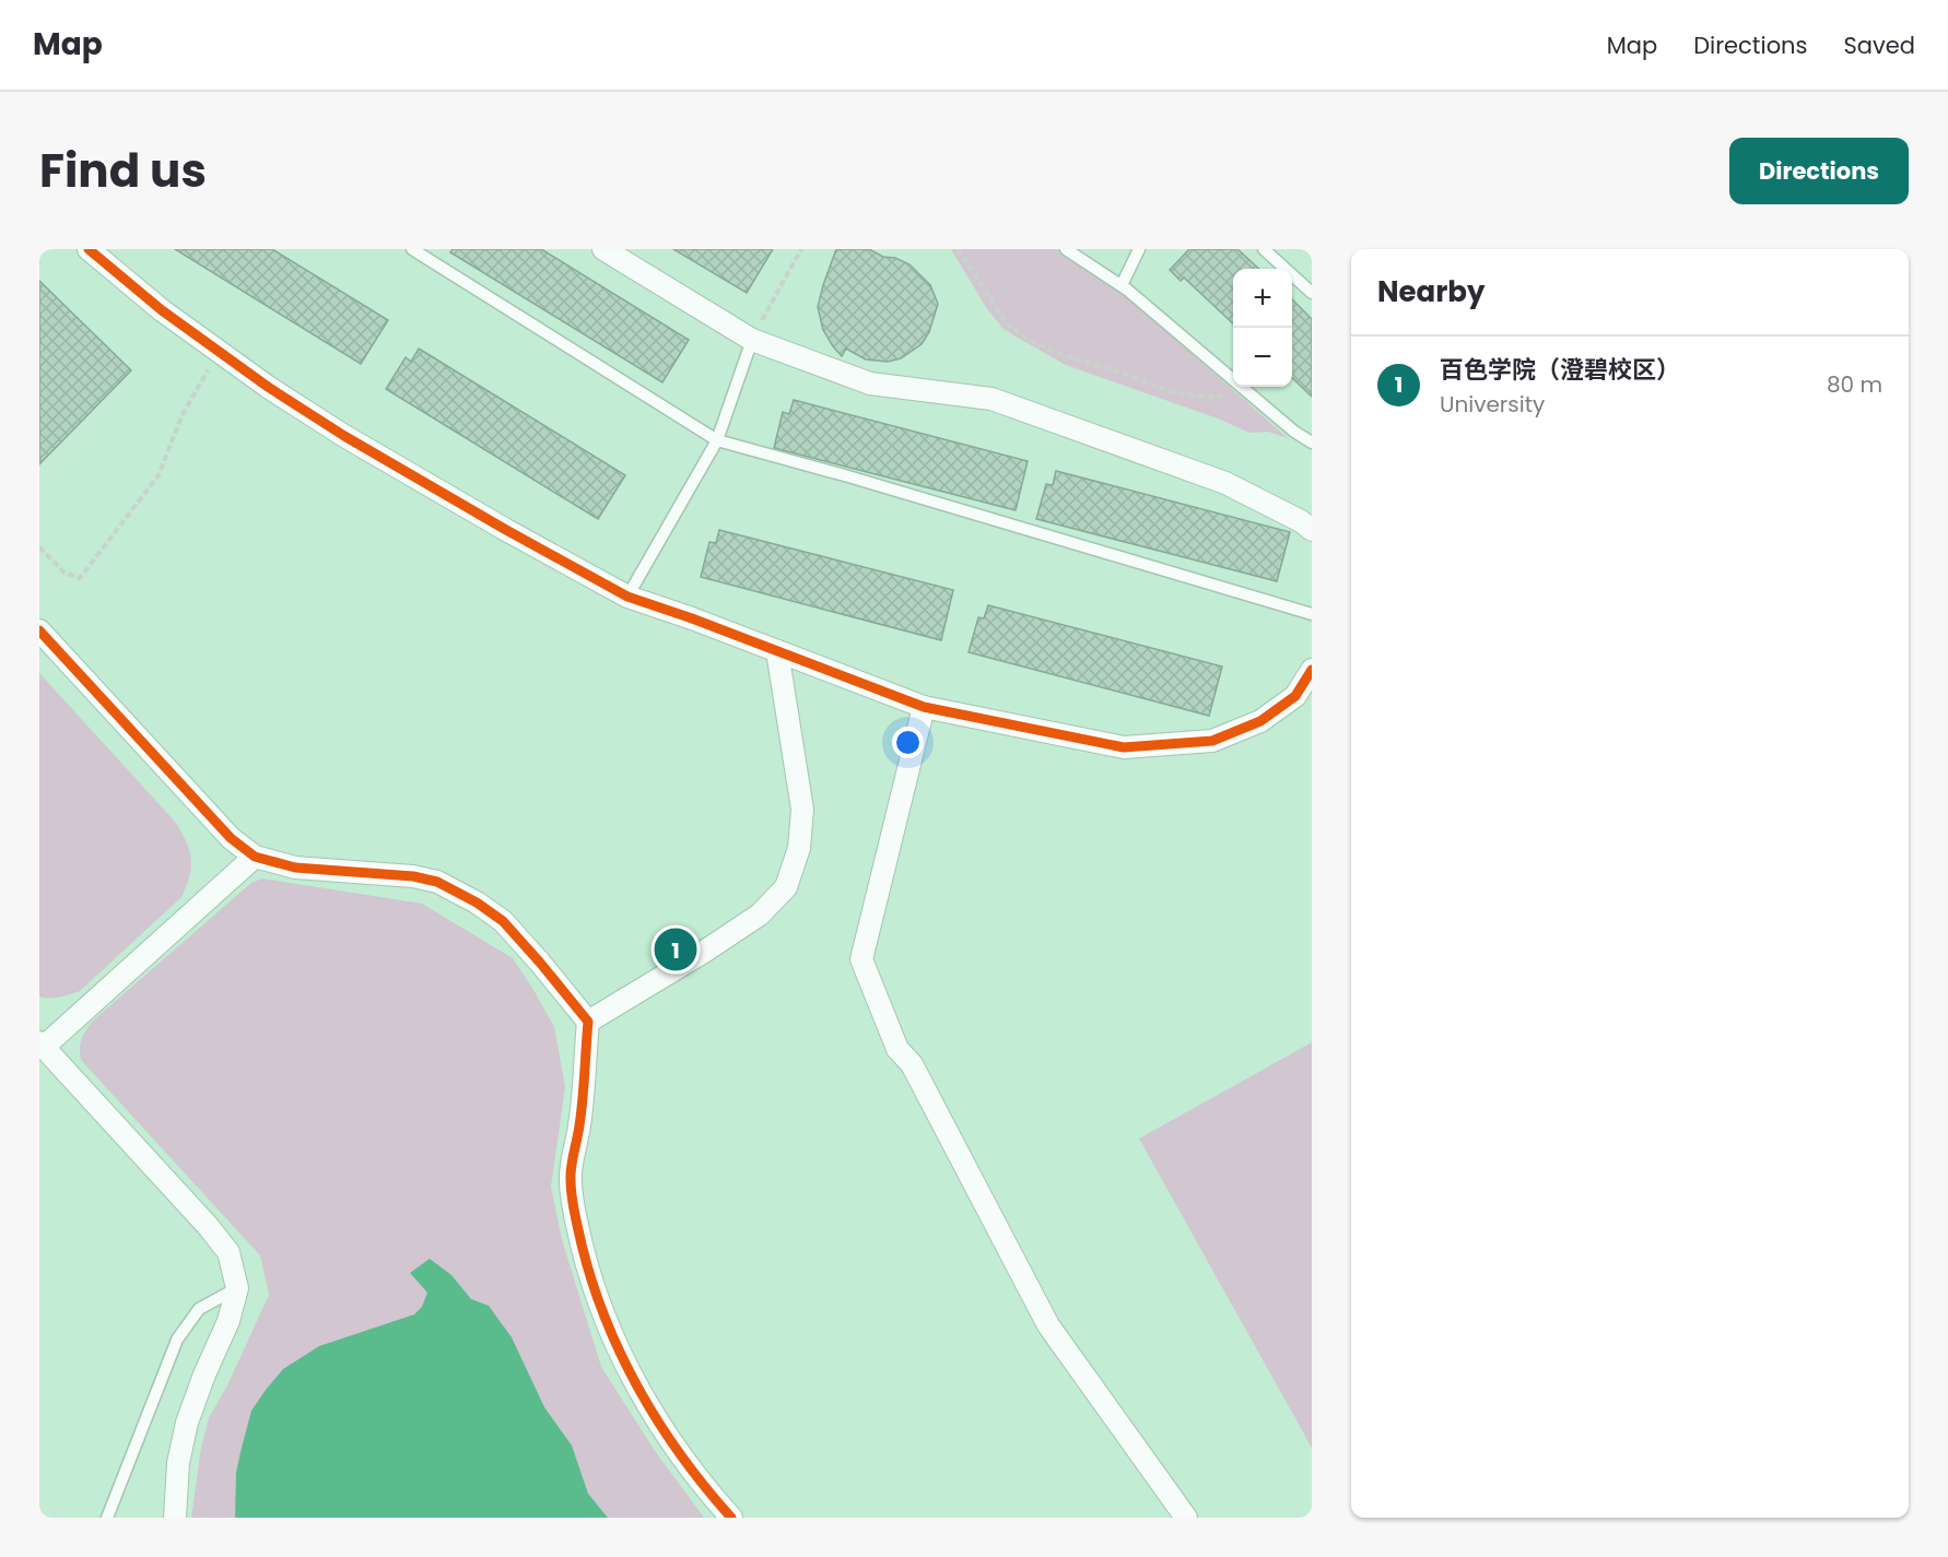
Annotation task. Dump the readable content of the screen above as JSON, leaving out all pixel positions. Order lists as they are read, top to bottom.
{
  "page": {
    "header": "Map",
    "nav": ["Map", "Directions", "Saved"],
    "title": "Find us",
    "buttons": "Directions",
    "heading": "Nearby",
    "map_buttons": ["+", "−"],
    "list": [
      {
        "mark": "1",
        "name": "百色学院（澄碧校区）",
        "note": "University",
        "value": "80 m"
      }
    ],
    "pins": "1"
  }
}
